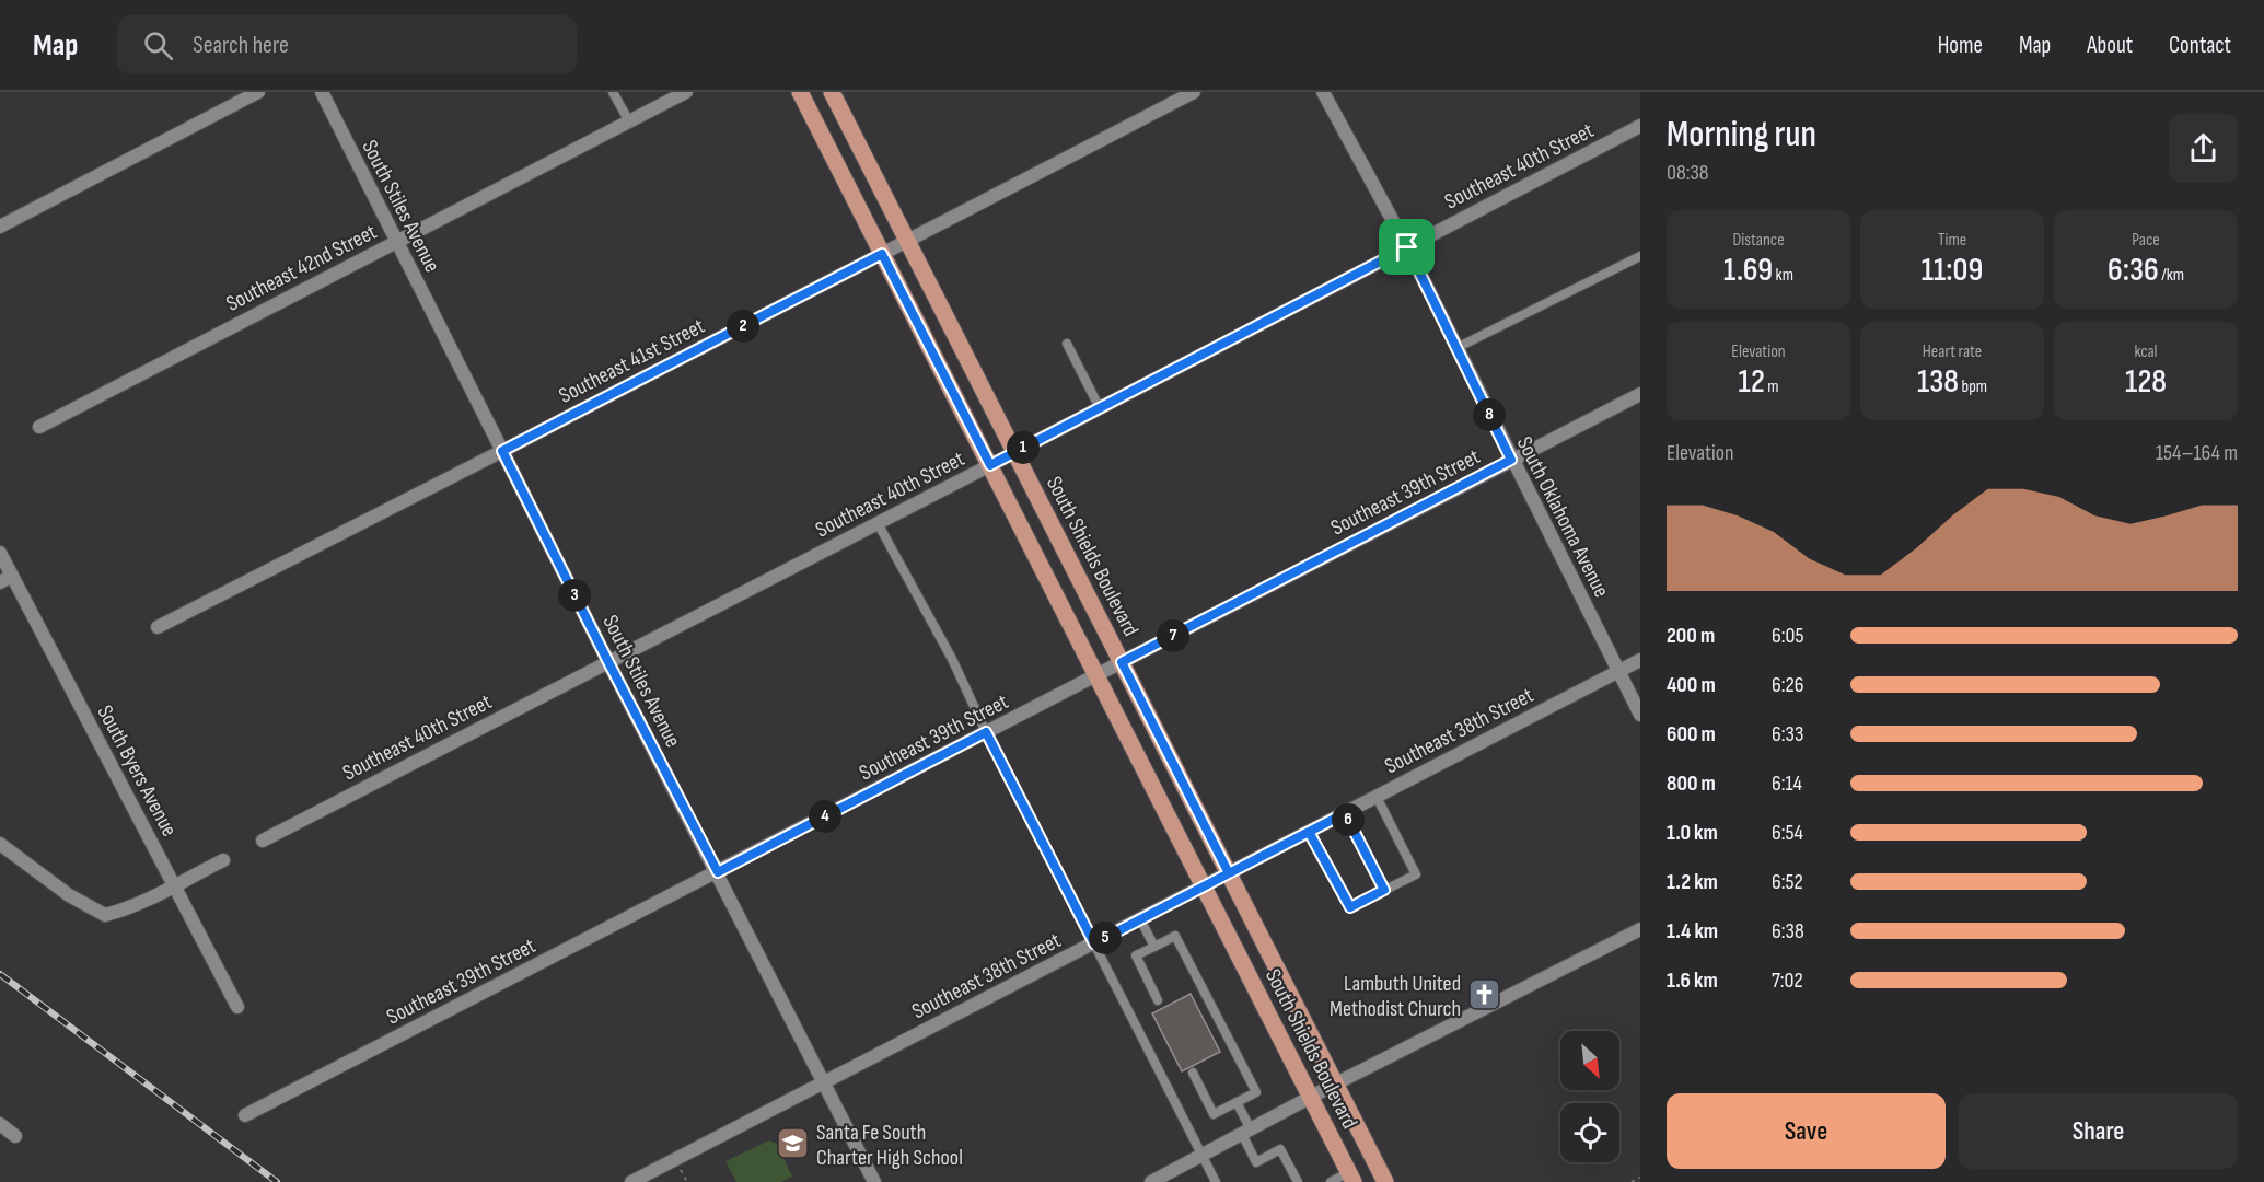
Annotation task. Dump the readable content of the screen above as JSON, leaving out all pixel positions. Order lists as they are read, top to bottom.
{
  "streets": {
    "main road": ["South Shields Boulevard"],
    "street": [
      "Southeast 40th Street",
      "South Stiles Avenue",
      "Southeast 42nd Street",
      "Southeast 41st Street",
      "Southeast 39th Street",
      "South Oklahoma Avenue",
      "Southeast 38th Street",
      "South Byers Avenue"
    ]
  },
  "crossings": [
    ["Southeast 40th Street", "South Stiles Avenue"],
    ["Southeast 40th Street", "South Oklahoma Avenue"],
    ["Southeast 40th Street", "South Shields Boulevard"],
    ["South Stiles Avenue", "Southeast 42nd Street"],
    ["South Stiles Avenue", "Southeast 41st Street"],
    ["South Stiles Avenue", "Southeast 39th Street"],
    ["South Stiles Avenue", "Southeast 38th Street"],
    ["Southeast 41st Street", "South Shields Boulevard"],
    ["Southeast 39th Street", "South Oklahoma Avenue"],
    ["Southeast 39th Street", "South Shields Boulevard"],
    ["South Oklahoma Avenue", "Southeast 38th Street"],
    ["South Shields Boulevard", "Southeast 38th Street"]
  ],
  "places": {
    "church": ["Lambuth United Methodist Church"],
    "school or university": ["Santa Fe South Charter High School"]
  },
  "north": "bottom right",
  "page": {
    "header": "Map",
    "search": "Search here",
    "nav": [
      "Home",
      "Map",
      "About",
      "Contact"
    ],
    "heading": ["Morning run", "08:38"],
    "stats": [
      ["Distance", "1.69 km"],
      ["Time", "11:09"],
      ["Pace", "6:36 /km"],
      ["Elevation", "12 m"],
      ["Heart rate", "138 bpm"],
      ["kcal", "128"]
    ],
    "pins": [
      "2",
      "8",
      "1",
      "3",
      "7",
      "4",
      "6",
      "5"
    ],
    "chart": ["Elevation", "154–164 m"],
    "list": [
      {
        "name": "200 m",
        "note": "6:05"
      },
      {
        "name": "400 m",
        "note": "6:26"
      },
      {
        "name": "600 m",
        "note": "6:33"
      },
      {
        "name": "800 m",
        "note": "6:14"
      },
      {
        "name": "1.0 km",
        "note": "6:54"
      },
      {
        "name": "1.2 km",
        "note": "6:52"
      },
      {
        "name": "1.4 km",
        "note": "6:38"
      },
      {
        "name": "1.6 km",
        "note": "7:02"
      }
    ],
    "buttons": ["Save", "Share"]
  }
}
